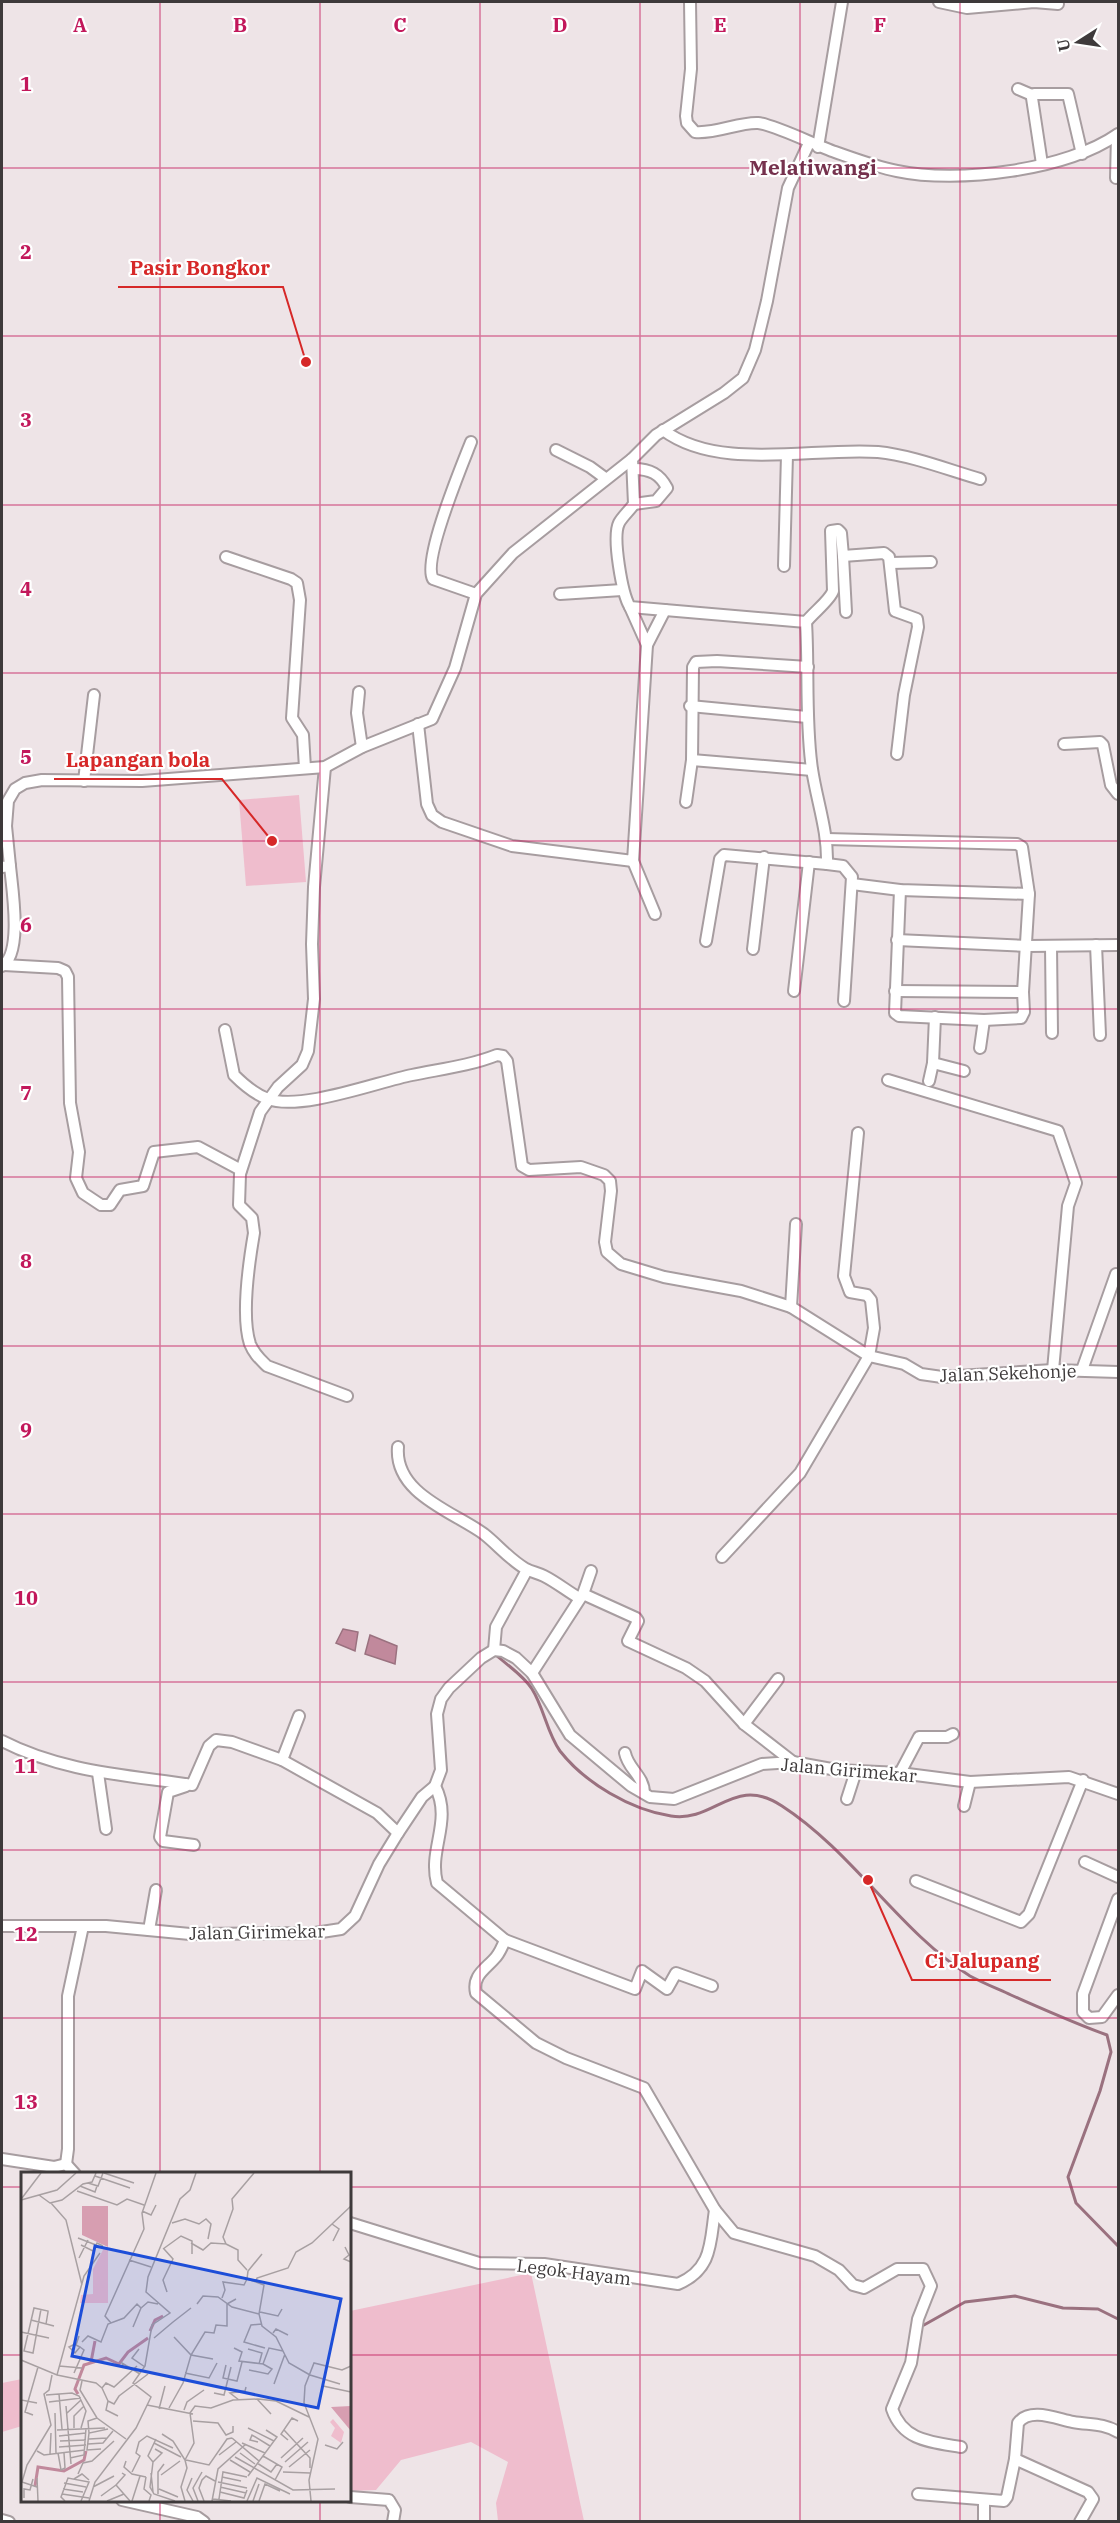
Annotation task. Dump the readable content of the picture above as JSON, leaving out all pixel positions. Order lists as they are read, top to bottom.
{
  "streets": {
    "street": ["Jalan Sekehonje", "Jalan Girimekar", "Legok Hayam"]
  },
  "districts": ["Melatiwangi"],
  "places": ["Pasir Bongkor", "Lapangan bola", "Ci Jalupang"],
  "north": "left",
  "grid": {
    "columns": [
      "A",
      "B",
      "C",
      "D",
      "E",
      "F"
    ],
    "rows": [
      "1",
      "2",
      "3",
      "4",
      "5",
      "6",
      "7",
      "8",
      "9",
      "10",
      "11",
      "12",
      "13"
    ]
  }
}
